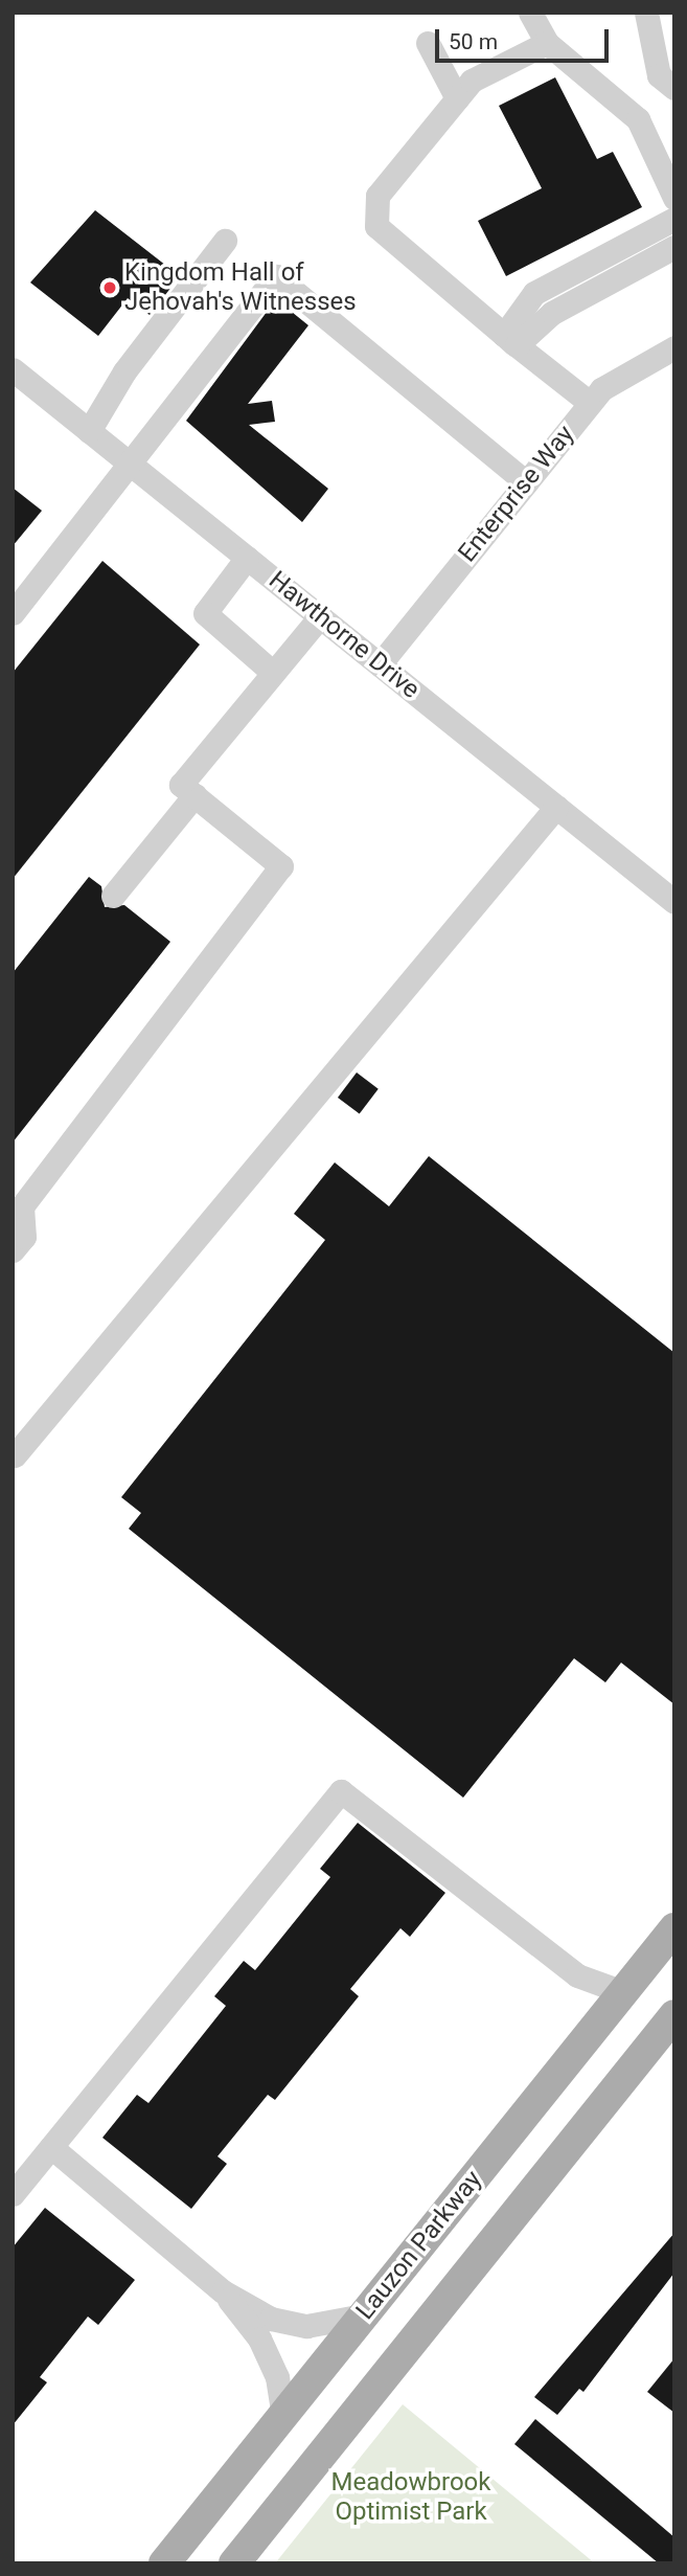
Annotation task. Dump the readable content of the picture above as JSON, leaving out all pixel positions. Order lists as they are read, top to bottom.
{
  "streets": {
    "main road": ["Lauzon Parkway"],
    "street": ["Enterprise Way", "Hawthorne Drive"]
  },
  "crossings": [
    ["Enterprise Way", "Hawthorne Drive"]
  ],
  "parks": ["Meadowbrook Optimist Park"],
  "places": ["Kingdom Hall of Jehovah's Witnesses"],
  "scale_bar": "50 m"
}
